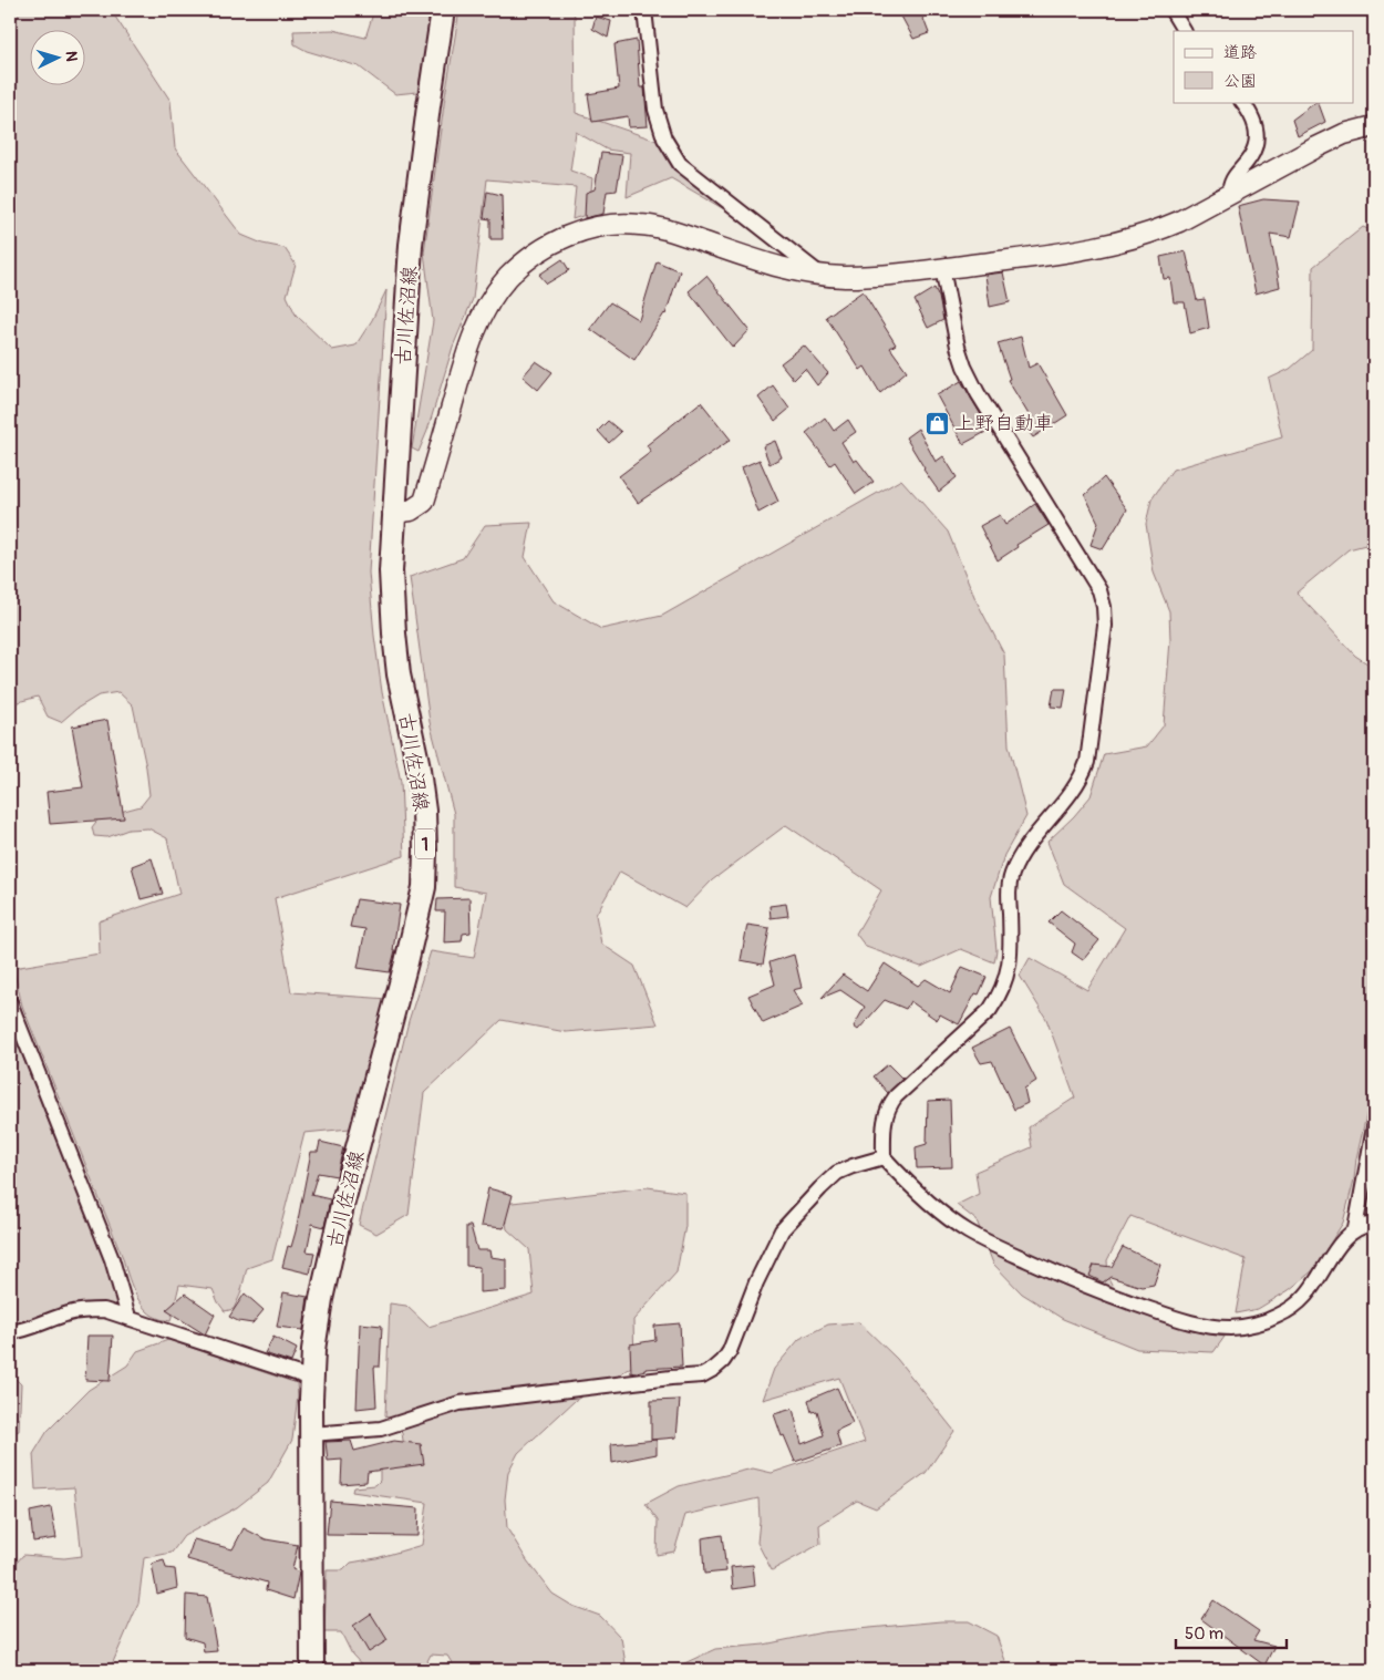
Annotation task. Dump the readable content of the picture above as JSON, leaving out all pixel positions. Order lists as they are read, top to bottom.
{
  "streets": {
    "main road": ["古川佐沼線", "1"]
  },
  "places": {
    "shop": ["上野自動車"]
  },
  "legend": ["道路", "公園"],
  "scale_bar": "50 m",
  "north": "right"
}
